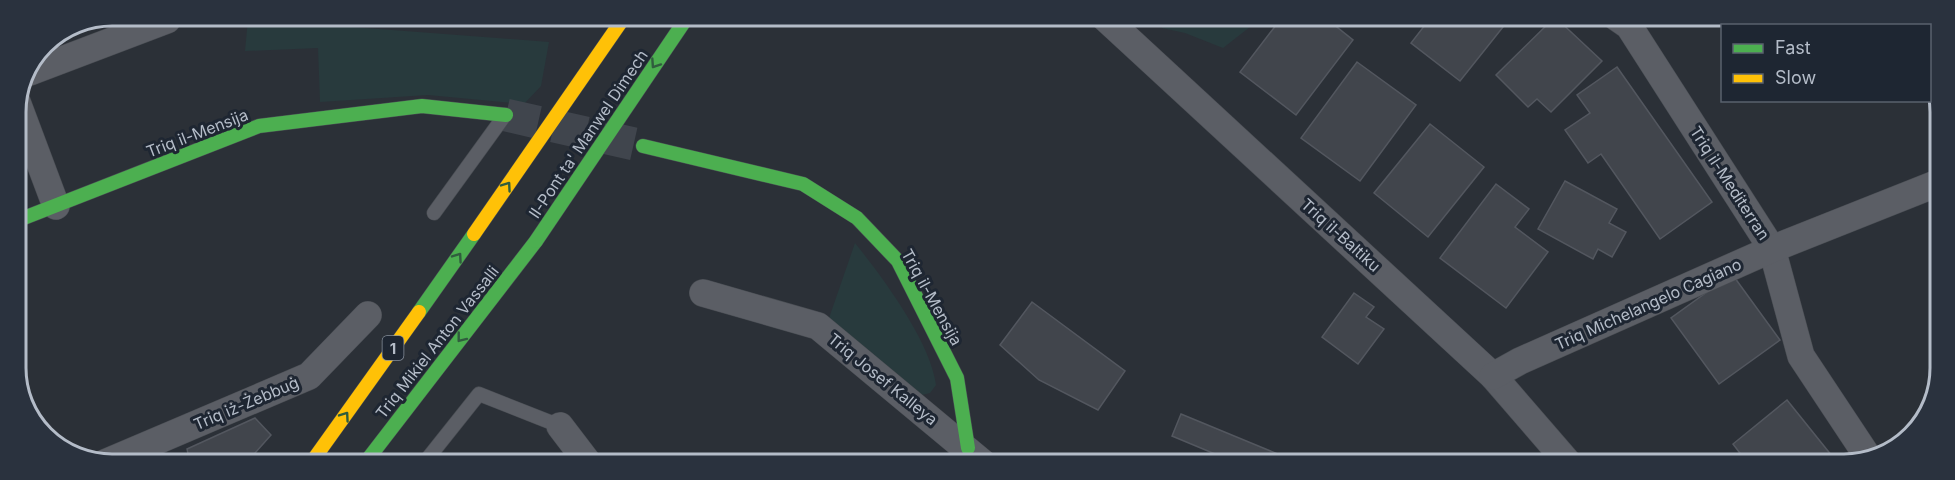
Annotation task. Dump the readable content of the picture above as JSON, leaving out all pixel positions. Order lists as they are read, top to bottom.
{
  "streets": {
    "main road": [
      "Triq il-Mensija",
      "Il-Pont ta' Manwel Dimech",
      "Triq Mikiel Anton Vassalli",
      "1"
    ],
    "street": [
      "Triq il-Mediterran",
      "Triq il-Baltiku",
      "Triq Michelangelo Cagiano",
      "Triq Josef Kalleya",
      "Triq iż-Żebbuġ"
    ]
  },
  "crossings": [
    ["Il-Pont ta' Manwel Dimech", "Triq Mikiel Anton Vassalli"],
    ["Triq il-Mediterran", "Triq Michelangelo Cagiano"],
    ["Triq il-Baltiku", "Triq Michelangelo Cagiano"]
  ],
  "one_way": ["Il-Pont ta' Manwel Dimech"],
  "legend": ["Fast", "Slow"]
}
